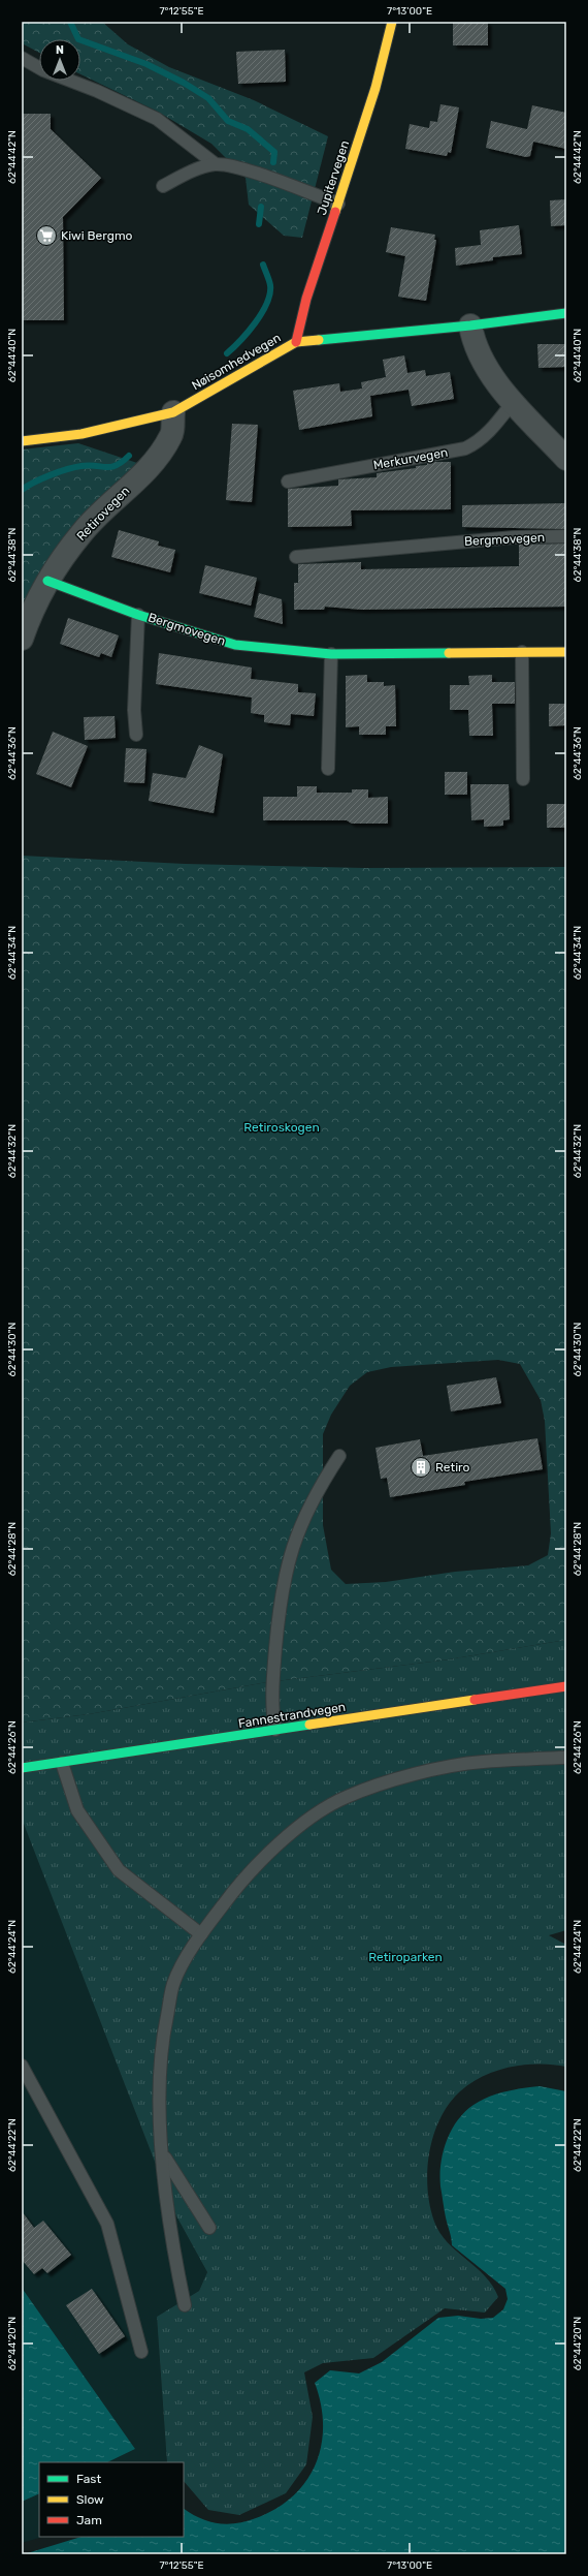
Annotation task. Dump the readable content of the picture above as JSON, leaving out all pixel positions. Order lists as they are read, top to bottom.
{
  "streets": {
    "main road": [
      "Jupitervegen",
      "Nøisomhedvegen",
      "Bergmovegen",
      "Fannestrandvegen"
    ],
    "street": ["Retirovegen"],
    "lane": ["Merkurvegen"]
  },
  "crossings": [
    ["Jupitervegen", "Nøisomhedvegen"],
    ["Nøisomhedvegen", "Retirovegen"],
    ["Retirovegen", "Bergmovegen"]
  ],
  "parks": ["Retiroskogen", "Retiroparken"],
  "places": {
    "supermarket": ["Kiwi Bergmo"],
    "building": ["Retiro"]
  },
  "legend": ["Fast", "Slow", "Jam"],
  "north": "top",
  "coordinates": [
    "7°12'55\"E",
    "7°13'00\"E",
    "62°44'42\"N",
    "62°44'40\"N",
    "62°44'38\"N",
    "62°44'36\"N",
    "62°44'34\"N",
    "62°44'32\"N",
    "62°44'30\"N",
    "62°44'28\"N",
    "62°44'26\"N",
    "62°44'24\"N",
    "62°44'22\"N",
    "62°44'20\"N"
  ]
}
